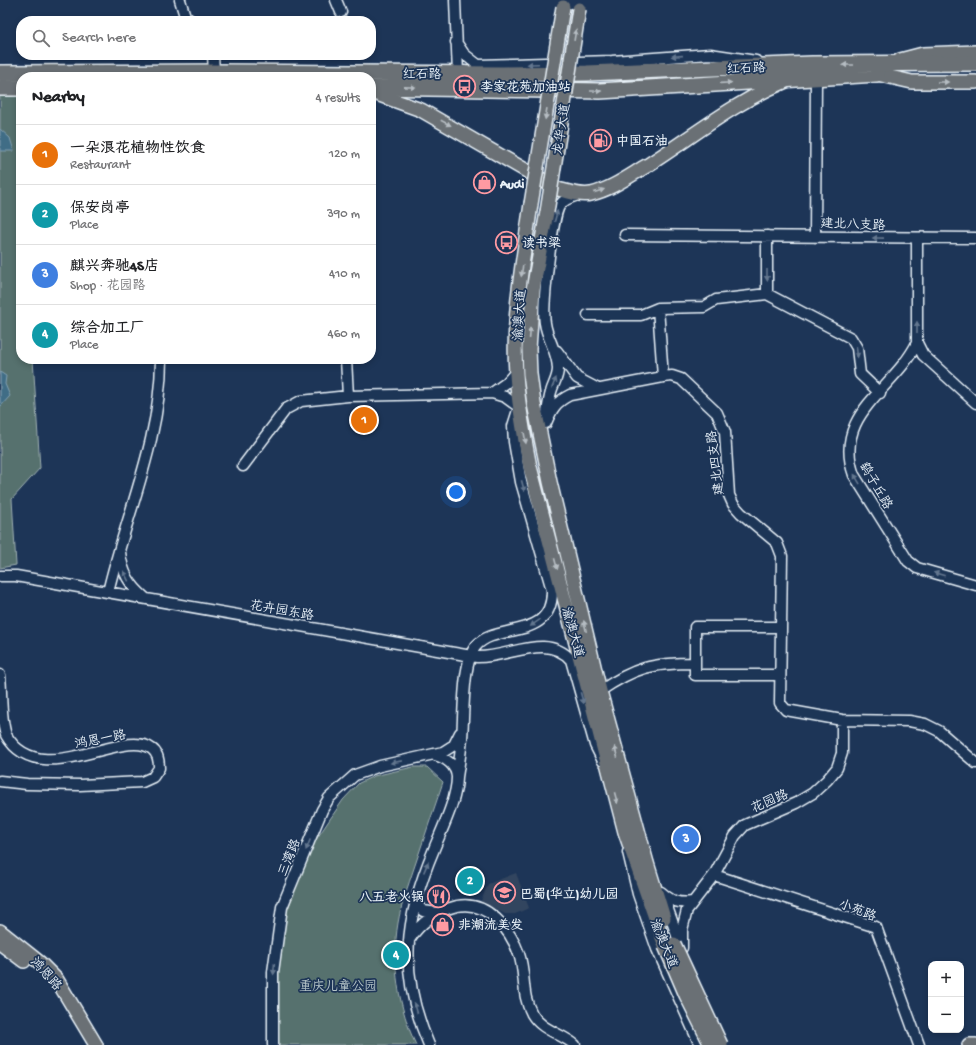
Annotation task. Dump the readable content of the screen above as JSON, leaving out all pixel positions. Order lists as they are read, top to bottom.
{
  "streets": {
    "highway": ["红石路"],
    "main road": ["龙华大道", "渝澳大道", "鸿恩路"],
    "street": [
      "建北八支路",
      "建北四支路",
      "鹞子丘路",
      "花卉园东路",
      "鸿恩一路",
      "花园路",
      "三湾路",
      "小苑路"
    ]
  },
  "crossings": [
    ["红石路", "建北八支路"],
    ["龙华大道", "渝澳大道"],
    ["渝澳大道", "花卉园东路"],
    ["渝澳大道", "花园路"],
    ["建北四支路", "花园路"],
    ["花园路", "小苑路"]
  ],
  "one_way": ["鹞子丘路", "三湾路"],
  "parks": ["重庆儿童公园"],
  "places": {
    "bus stop": ["李家花苑加油站", "读书梁"],
    "fuel station": ["中国石油"],
    "shop": ["Audi", "非潮流美发"],
    "school or university": ["巴蜀(华立)幼儿园"],
    "restaurant": ["八五老火锅"]
  },
  "page": {
    "search": "Search here",
    "heading": ["Nearby", "4 results"],
    "list": [
      {
        "mark": "1",
        "name": "一朵浪花植物性饮食",
        "note": "Restaurant",
        "value": "120 m"
      },
      {
        "mark": "2",
        "name": "保安岗亭",
        "note": "Place",
        "value": "390 m"
      },
      {
        "mark": "3",
        "name": "麒兴奔驰4S店",
        "note": "Shop · 花园路",
        "value": "410 m"
      },
      {
        "mark": "4",
        "name": "综合加工厂",
        "note": "Place",
        "value": "460 m"
      }
    ],
    "pins": [
      "1",
      "3",
      "2",
      "4"
    ],
    "map_buttons": ["+", "−"]
  }
}
